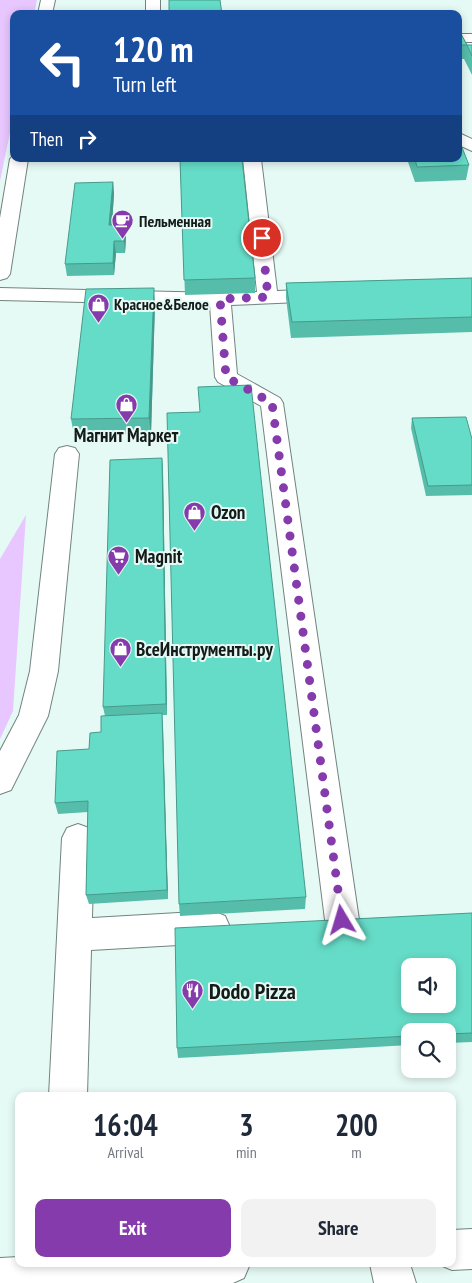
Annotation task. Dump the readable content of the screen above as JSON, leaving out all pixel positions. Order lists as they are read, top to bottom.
{
  "places": {
    "cafe": ["Пельменная"],
    "shop": [
      "Красное&Белое",
      "Магнит Маркет",
      "Ozon",
      "ВсеИнструменты.ру"
    ],
    "supermarket": ["Magnit"],
    "restaurant": ["Dodo Pizza"]
  },
  "page": {
    "turn": ["120 m", "Turn left"],
    "then": "Then",
    "eta": [
      "16:04",
      "Arrival",
      "3",
      "min",
      "200",
      "m"
    ],
    "buttons": ["Exit", "Share"]
  }
}
